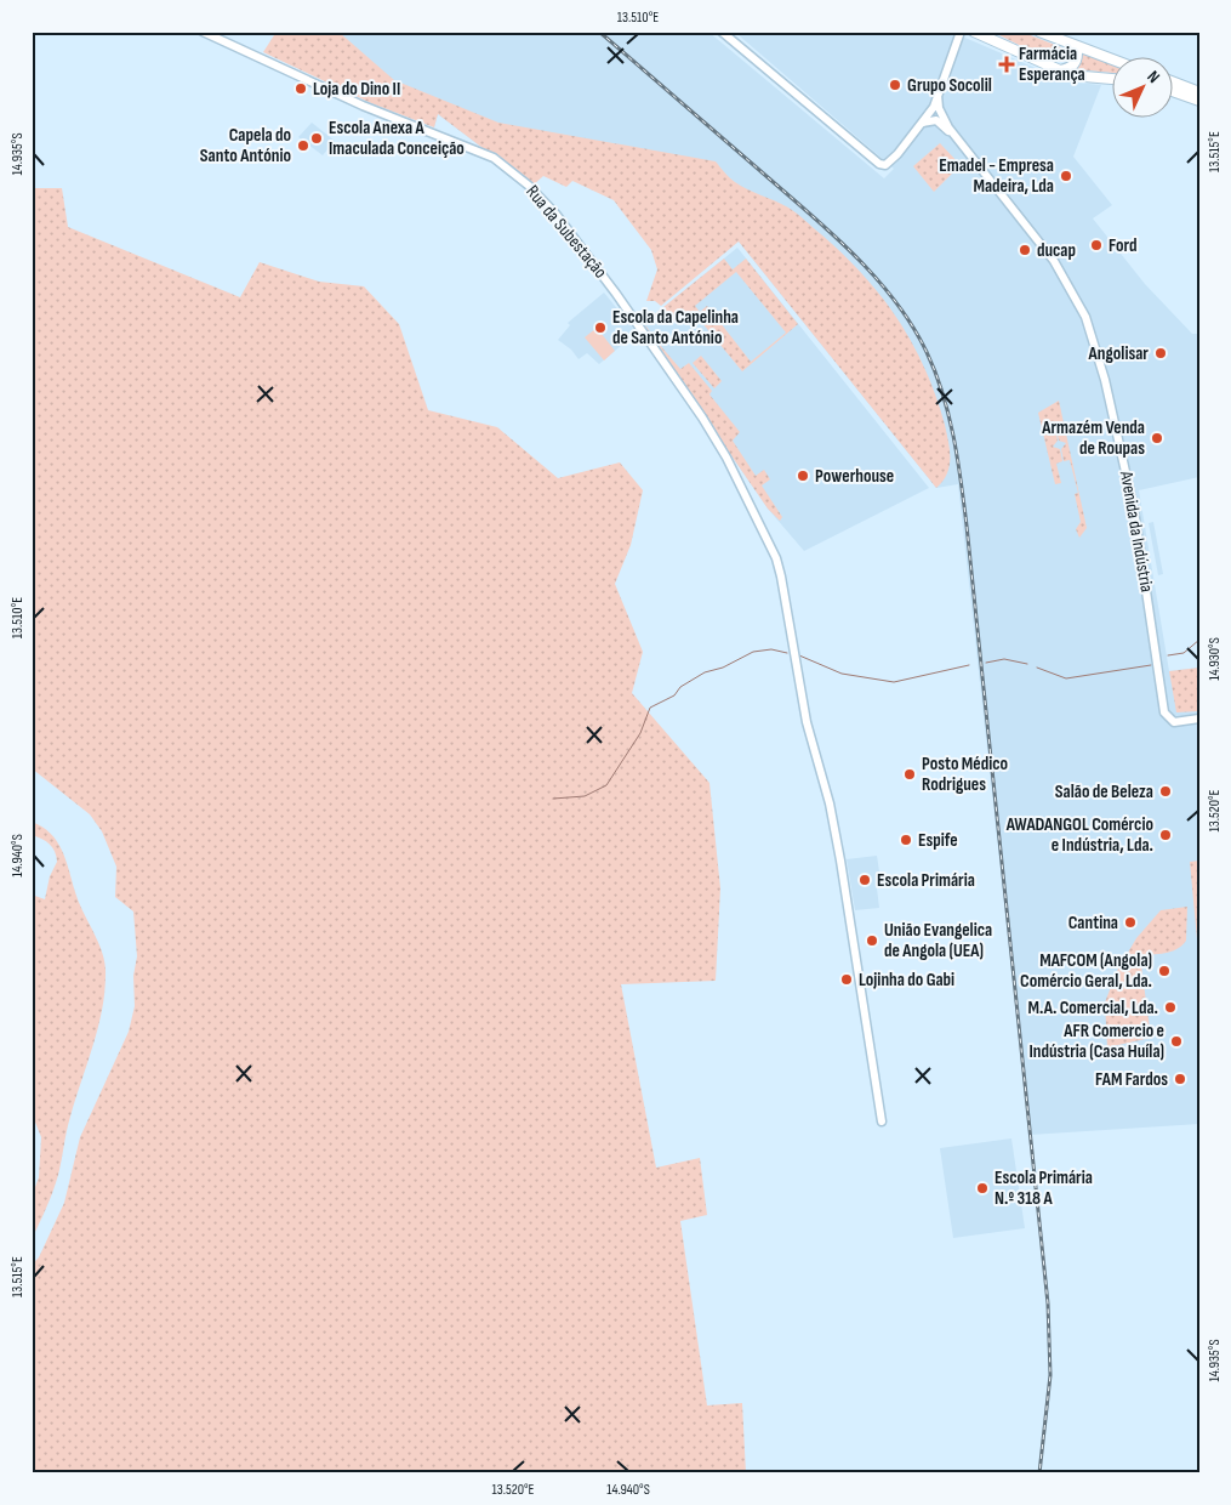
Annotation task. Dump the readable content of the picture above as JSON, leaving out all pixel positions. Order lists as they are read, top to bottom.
{
  "streets": {
    "street": ["Rua da Subestação", "Avenida da Indústria"]
  },
  "places": {
    "health": ["Farmácia Esperança"],
    "other": [
      "Grupo Socolil",
      "Loja do Dino II",
      "Escola Anexa A Imaculada Conceição",
      "Capela do Santo António",
      "Emadel - Empresa Madeira, Lda",
      "Ford",
      "ducap",
      "Escola da Capelinha de Santo António",
      "Angolisar",
      "Armazém Venda de Roupas",
      "Powerhouse",
      "Posto Médico Rodrigues",
      "Salão de Beleza",
      "AWADANGOL Comércio e Indústria, Lda.",
      "Espife",
      "Escola Primária",
      "Cantina",
      "União Evangelica de Angola (UEA)",
      "MAFCOM (Angola) Comércio Geral, Lda.",
      "Lojinha do Gabi",
      "M.A. Comercial, Lda.",
      "AFR Comercio e Indústria (Casa Huíla)",
      "FAM Fardos",
      "Escola Primária N.º 318 A"
    ]
  },
  "north": "top right",
  "coordinates": [
    "13.510°E",
    "13.515°E",
    "14.935°S",
    "14.930°S",
    "13.520°E",
    "14.940°S"
  ]
}
